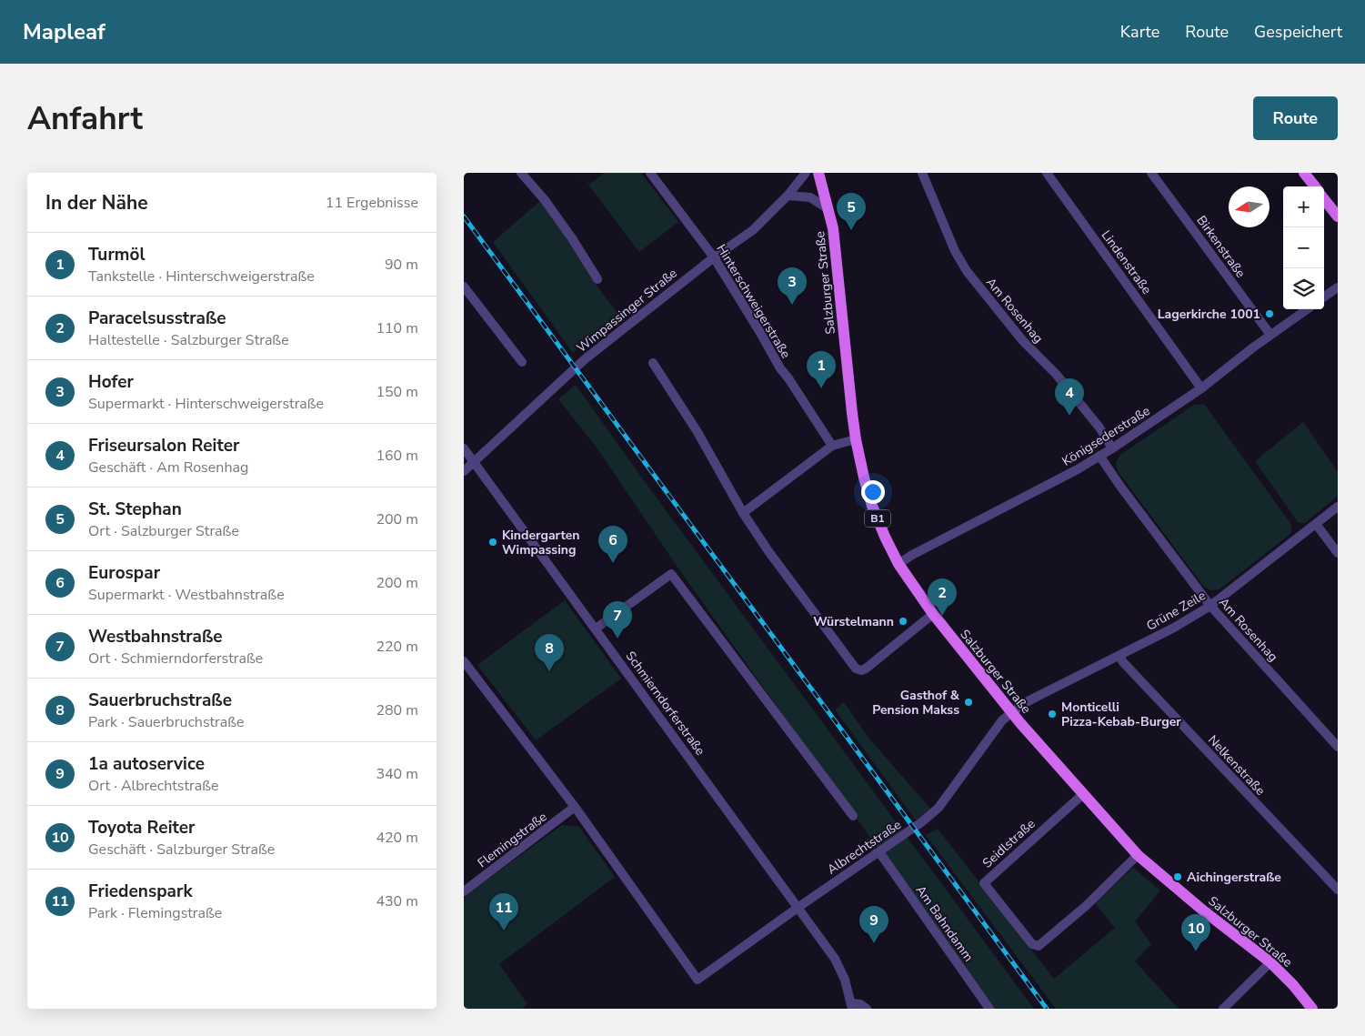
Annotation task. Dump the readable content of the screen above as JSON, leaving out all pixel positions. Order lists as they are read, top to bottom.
{
  "streets": {
    "main road": ["Salzburger Straße", "B1"],
    "street": [
      "Birkenstraße",
      "Lindenstraße",
      "Hinterschweigerstraße",
      "Wimpassinger Straße",
      "Am Rosenhag",
      "Königsederstraße",
      "Grüne Zeile",
      "Schmierndorferstraße",
      "Nelkenstraße",
      "Flemingstraße",
      "Seidlstraße",
      "Albrechtstraße",
      "Am Bahndamm"
    ]
  },
  "crossings": [
    ["Birkenstraße", "Königsederstraße"],
    ["Lindenstraße", "Königsederstraße"],
    ["Salzburger Straße", "Königsederstraße"],
    ["Salzburger Straße", "Grüne Zeile"],
    ["Salzburger Straße", "Seidlstraße"],
    ["Salzburger Straße", "Albrechtstraße"],
    ["Hinterschweigerstraße", "Wimpassinger Straße"],
    ["Wimpassinger Straße", "Schmierndorferstraße"],
    ["Am Rosenhag", "Königsederstraße"],
    ["Am Rosenhag", "Grüne Zeile"],
    ["Grüne Zeile", "Nelkenstraße"],
    ["Grüne Zeile", "Albrechtstraße"],
    ["Schmierndorferstraße", "Albrechtstraße"],
    ["Flemingstraße", "Albrechtstraße"],
    ["Albrechtstraße", "Am Bahndamm"]
  ],
  "places": [
    "Lagerkirche 1001",
    "Kindergarten Wimpassing",
    "Würstelmann",
    "Gasthof & Pension Makss",
    "Monticelli Pizza-Kebab-Burger",
    "Aichingerstraße"
  ],
  "north": "left",
  "page": {
    "header": "Mapleaf",
    "nav": ["Karte", "Route", "Gespeichert"],
    "buttons": "Route",
    "title": "Anfahrt",
    "heading": ["In der Nähe", "11 Ergebnisse"],
    "map_buttons": ["+", "−"],
    "pins": [
      "5",
      "3",
      "1",
      "4",
      "6",
      "2",
      "7",
      "8",
      "11",
      "9",
      "10"
    ],
    "list": [
      {
        "mark": "1",
        "name": "Turmöl",
        "note": "Tankstelle · Hinterschweigerstraße",
        "value": "90 m"
      },
      {
        "mark": "2",
        "name": "Paracelsusstraße",
        "note": "Haltestelle · Salzburger Straße",
        "value": "110 m"
      },
      {
        "mark": "3",
        "name": "Hofer",
        "note": "Supermarkt · Hinterschweigerstraße",
        "value": "150 m"
      },
      {
        "mark": "4",
        "name": "Friseursalon Reiter",
        "note": "Geschäft · Am Rosenhag",
        "value": "160 m"
      },
      {
        "mark": "5",
        "name": "St. Stephan",
        "note": "Ort · Salzburger Straße",
        "value": "200 m"
      },
      {
        "mark": "6",
        "name": "Eurospar",
        "note": "Supermarkt · Westbahnstraße",
        "value": "200 m"
      },
      {
        "mark": "7",
        "name": "Westbahnstraße",
        "note": "Ort · Schmierndorferstraße",
        "value": "220 m"
      },
      {
        "mark": "8",
        "name": "Sauerbruchstraße",
        "note": "Park · Sauerbruchstraße",
        "value": "280 m"
      },
      {
        "mark": "9",
        "name": "1a autoservice",
        "note": "Ort · Albrechtstraße",
        "value": "340 m"
      },
      {
        "mark": "10",
        "name": "Toyota Reiter",
        "note": "Geschäft · Salzburger Straße",
        "value": "420 m"
      },
      {
        "mark": "11",
        "name": "Friedenspark",
        "note": "Park · Flemingstraße",
        "value": "430 m"
      }
    ]
  }
}
